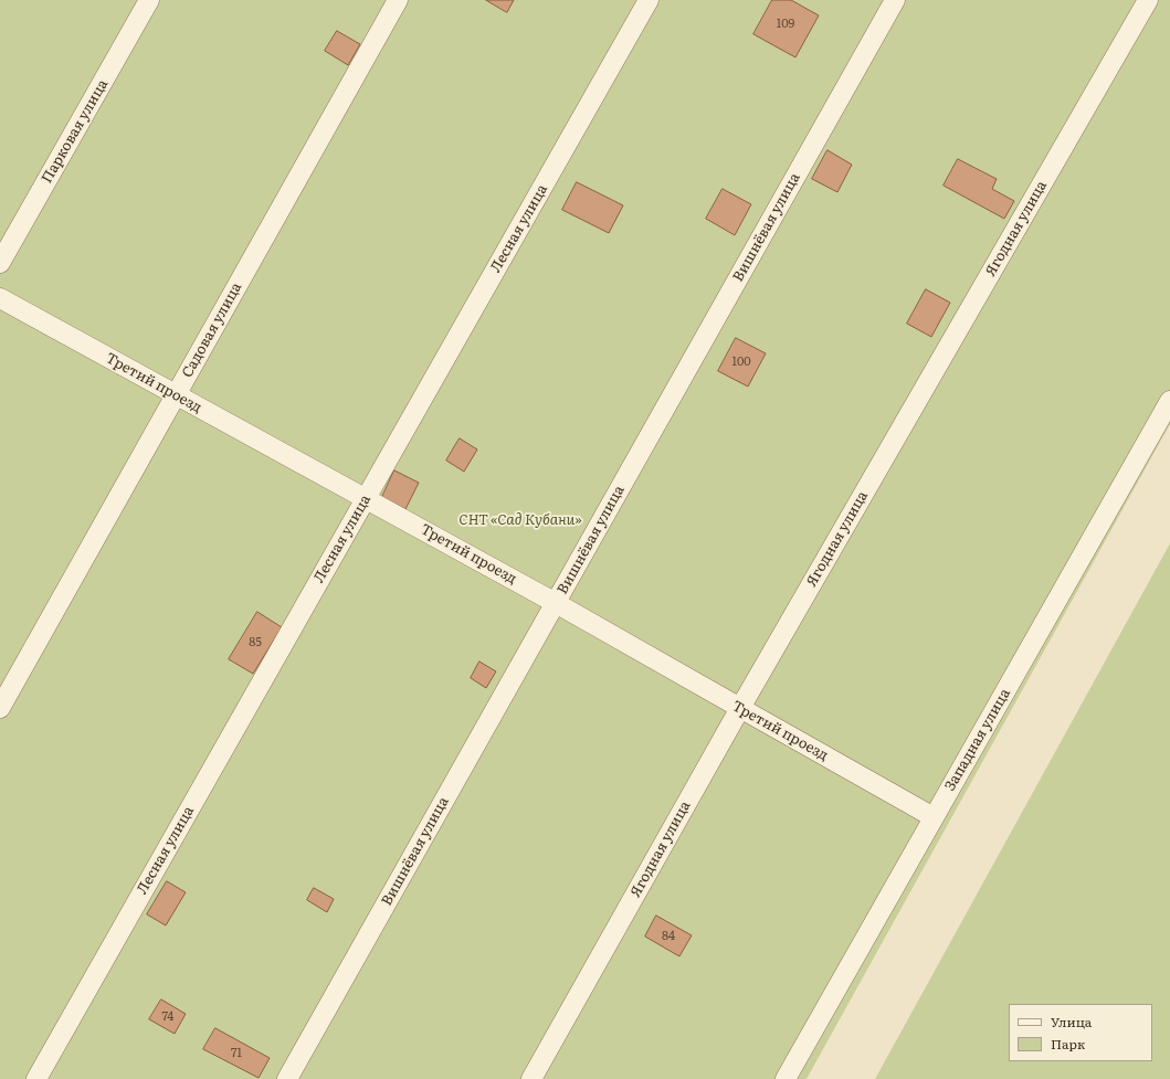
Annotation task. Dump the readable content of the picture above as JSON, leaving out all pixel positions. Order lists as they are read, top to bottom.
{
  "streets": {
    "street": [
      "Парковая улица",
      "Вишнёвая улица",
      "Лесная улица",
      "Ягодная улица",
      "Садовая улица",
      "Третий проезд",
      "Западная улица"
    ]
  },
  "crossings": [
    ["Вишнёвая улица", "Третий проезд"],
    ["Лесная улица", "Третий проезд"],
    ["Ягодная улица", "Третий проезд"],
    ["Садовая улица", "Третий проезд"],
    ["Третий проезд", "Западная улица"]
  ],
  "parks": ["СНТ «Сад Кубани»"],
  "house_numbers": [
    "109",
    "100",
    "85",
    "84",
    "74",
    "71"
  ],
  "legend": ["Улица", "Парк"]
}
